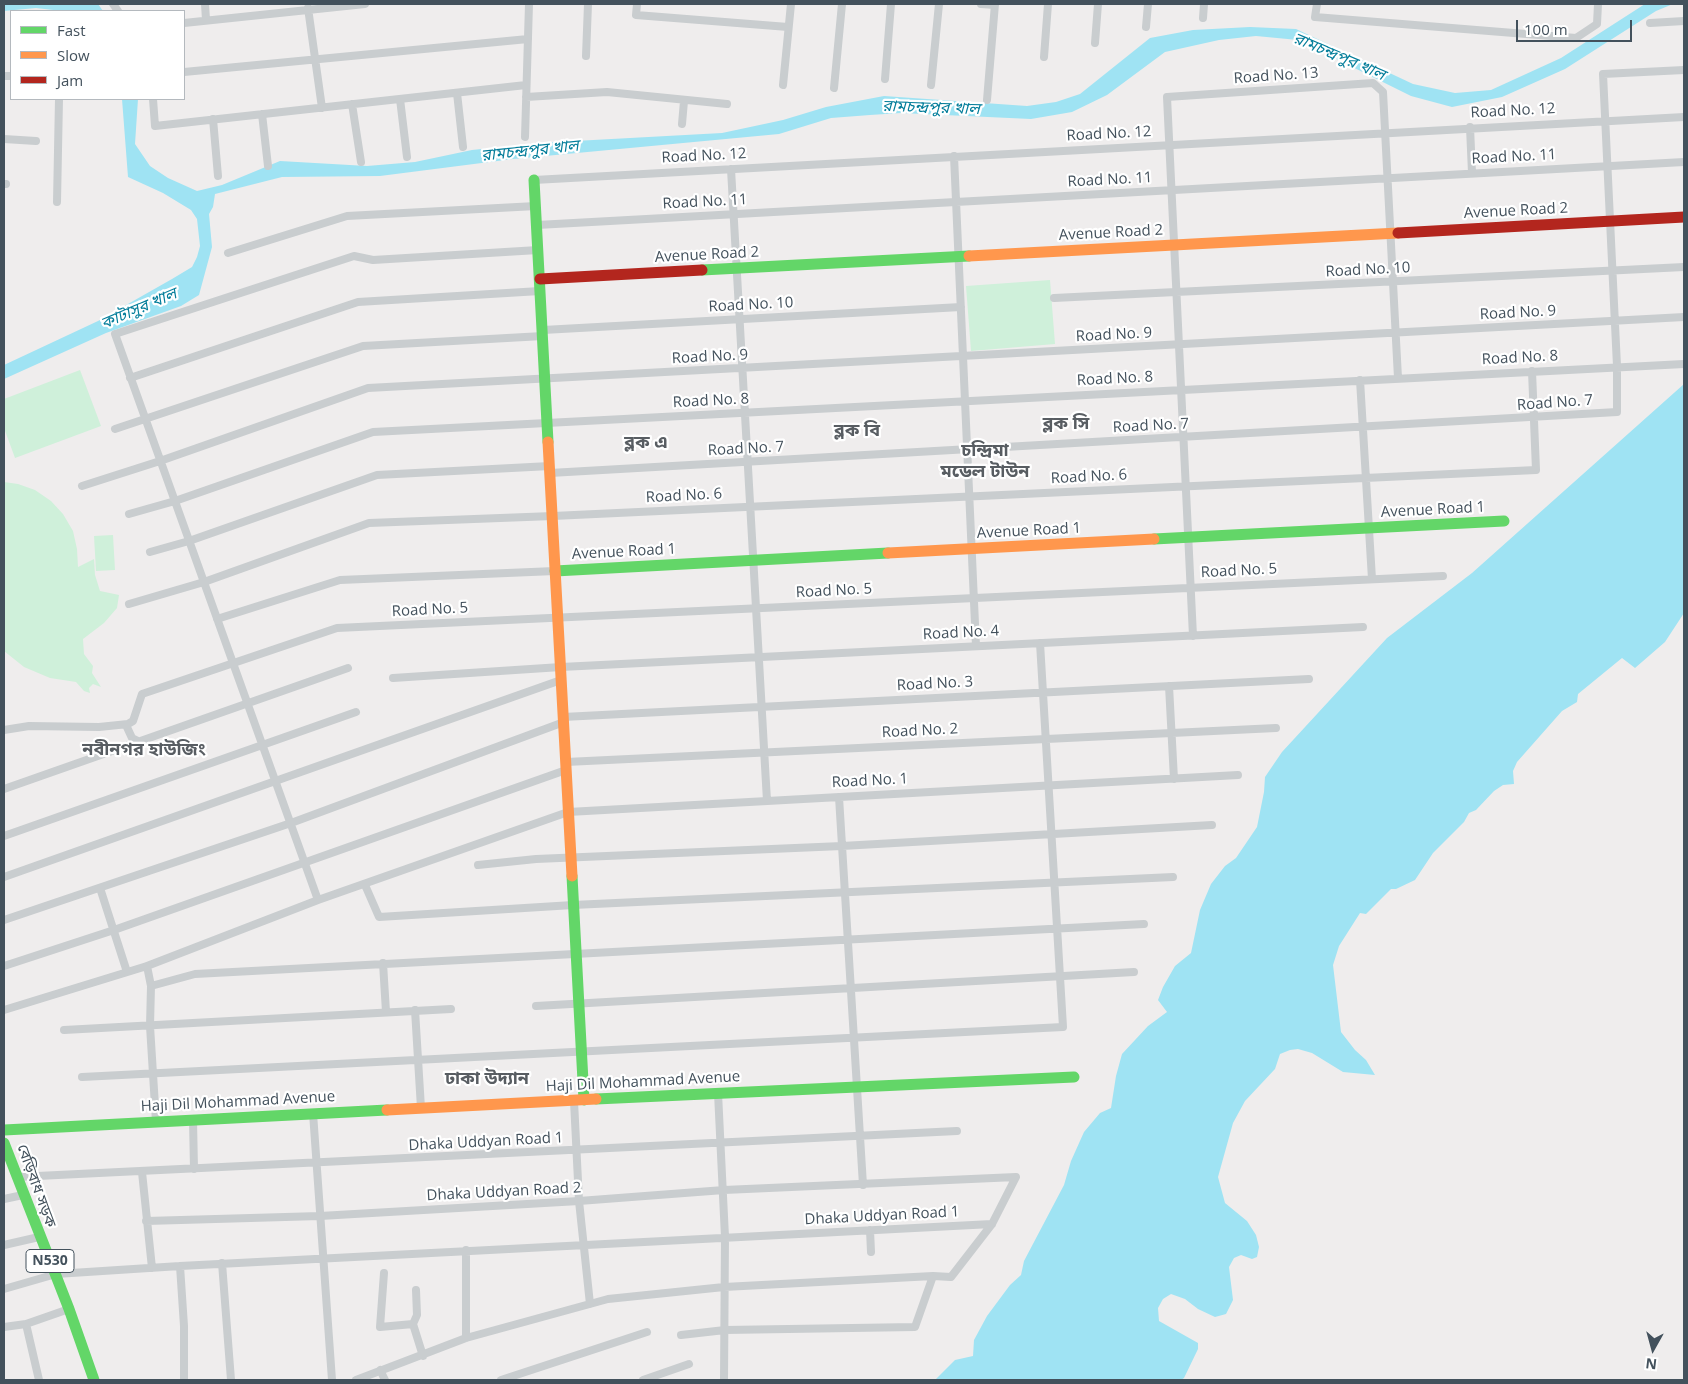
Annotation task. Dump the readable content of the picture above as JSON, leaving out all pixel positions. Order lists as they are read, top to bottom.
{
  "streets": {
    "main road": [
      "Avenue Road 2",
      "Avenue Road 1",
      "Haji Dil Mohammad Avenue",
      "বেড়িবাধ সড়ক",
      "N530"
    ],
    "street": [
      "Road No. 13",
      "Road No. 12",
      "Road No. 11",
      "Road No. 10",
      "Road No. 9",
      "Road No. 8",
      "Road No. 7",
      "Road No. 6",
      "Road No. 5",
      "Road No. 4",
      "Road No. 3",
      "Road No. 2",
      "Road No. 1",
      "Dhaka Uddyan Road 1",
      "Dhaka Uddyan Road 2"
    ]
  },
  "crossings": [
    ["Road No. 13", "Road No. 12"],
    ["Road No. 8", "Road No. 7"],
    ["Road No. 7", "Road No. 6"],
    ["Dhaka Uddyan Road 1", "বেড়িবাধ সড়ক"],
    ["Dhaka Uddyan Road 1", "Dhaka Uddyan Road 2"]
  ],
  "districts": [
    "ব্লক সি",
    "ব্লক বি",
    "ব্লক এ",
    "চন্দ্রিমা মডেল টাউন",
    "নবীনগর হাউজিং",
    "ঢাকা উদ্যান"
  ],
  "water": ["রামচন্দ্রপুর খাল", "কাটাসুর খাল"],
  "legend": ["Fast", "Slow", "Jam"],
  "scale_bar": "100 m",
  "north": "bottom"
}
